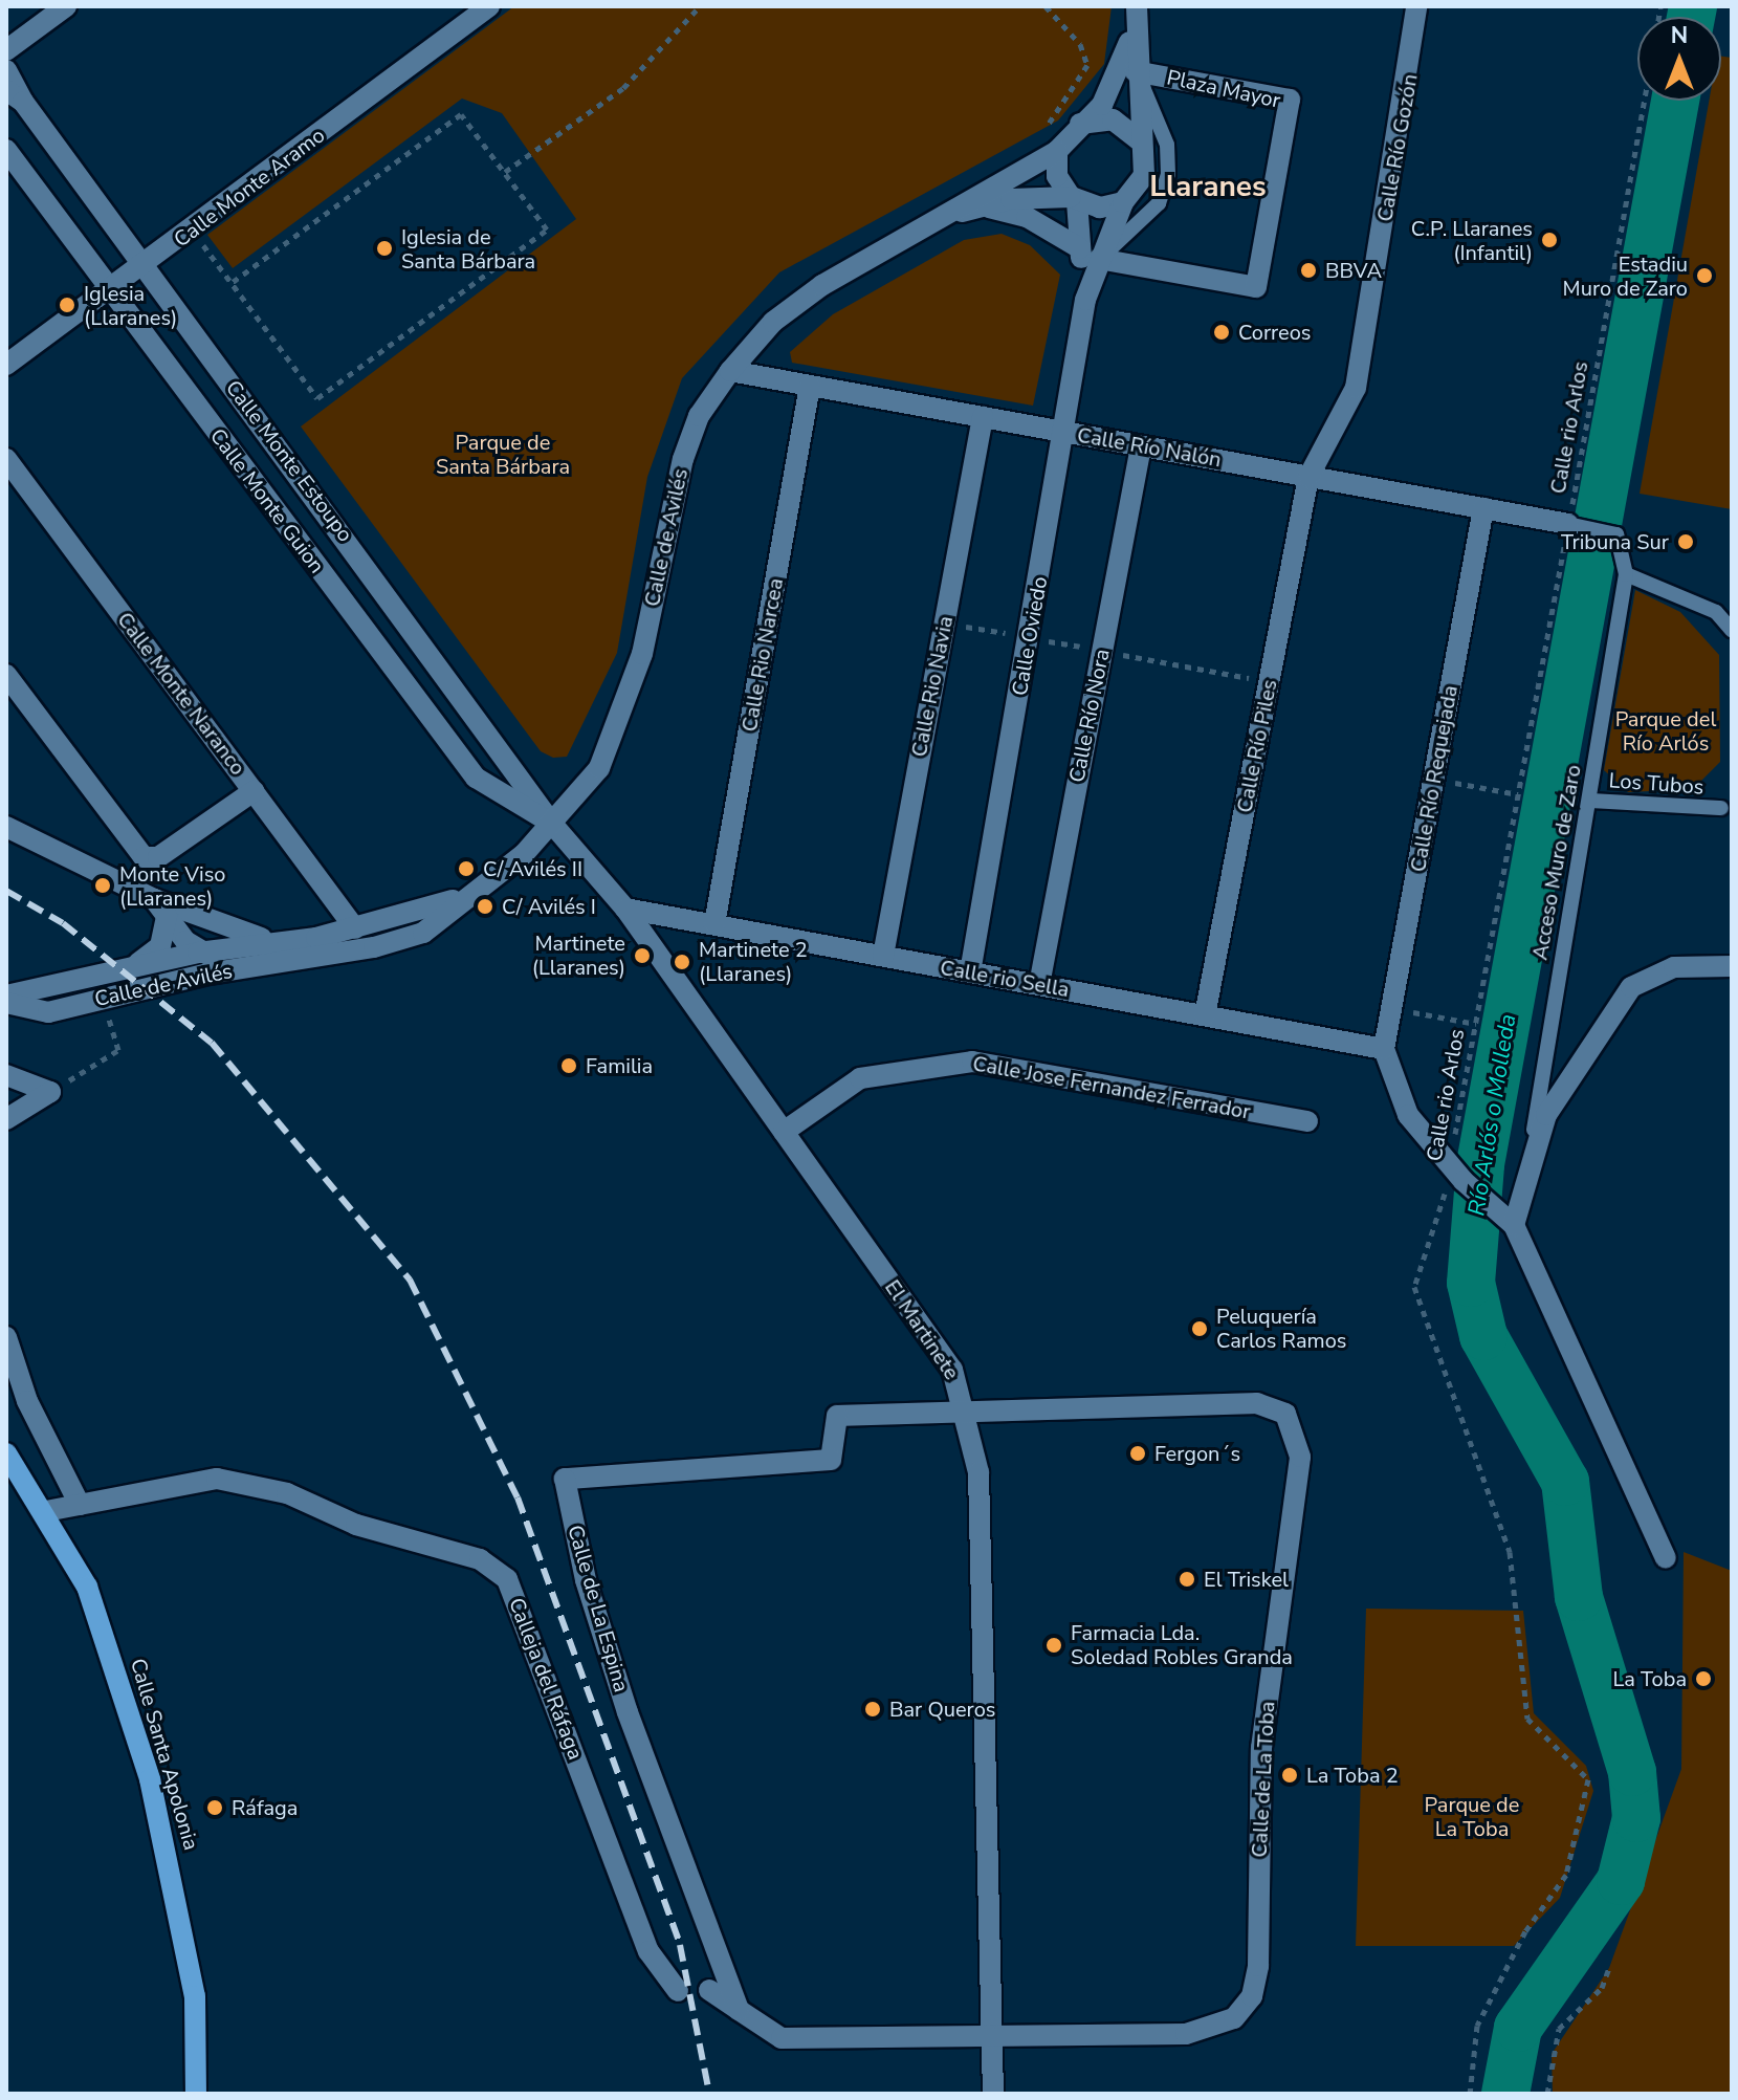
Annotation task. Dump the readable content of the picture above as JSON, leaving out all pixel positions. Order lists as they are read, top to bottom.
{
  "streets": {
    "main road": ["Calle Santa Apolonia"],
    "street": [
      "Plaza Mayor",
      "Calle Río Gozón",
      "Calle Monte Aramo",
      "Calle Río Nalón",
      "Calle Monte Estoupo",
      "Calle Monte Guion",
      "Calle de Avilés",
      "Calle Oviedo",
      "Calle Rio Narcea",
      "Calle Rio Navia",
      "Calle Monte Naranco",
      "Calle Río Nora",
      "Calle Río Piles",
      "Calle Río Requejada",
      "Calle rio Sella",
      "Calle Jose Fernandez Ferrador",
      "El Martinete",
      "Calle de La Espina",
      "Calleja del Ráfaga",
      "Calle de La Toba"
    ],
    "lane": ["Los Tubos", "Acceso Muro de Zaro"],
    "path": ["Calle rio Arlos"]
  },
  "crossings": [
    ["Plaza Mayor", "Calle Oviedo"],
    ["Calle Río Gozón", "Calle Río Nalón"],
    ["Calle Río Gozón", "Calle Río Piles"],
    ["Calle Monte Aramo", "Calle Monte Estoupo"],
    ["Calle Monte Aramo", "Calle Monte Guion"],
    ["Calle rio Arlos", "Calle Río Nalón"],
    ["Calle Río Nalón", "Calle de Avilés"],
    ["Calle Río Nalón", "Calle Oviedo"],
    ["Calle Río Nalón", "Calle Rio Narcea"],
    ["Calle Río Nalón", "Calle Rio Navia"],
    ["Calle Río Nalón", "Calle Río Nora"],
    ["Calle Río Nalón", "Calle Río Piles"],
    ["Calle Río Nalón", "Calle Río Requejada"],
    ["Calle Monte Estoupo", "Calle Monte Guion"],
    ["Calle Monte Estoupo", "Calle de Avilés"],
    ["Calle Monte Estoupo", "El Martinete"],
    ["Calle Monte Guion", "Calle de Avilés"],
    ["Calle Monte Guion", "El Martinete"],
    ["Calle de Avilés", "Calle Oviedo"],
    ["Calle de Avilés", "Calle Monte Naranco"],
    ["Calle de Avilés", "El Martinete"],
    ["Calle Oviedo", "Calle rio Sella"],
    ["Calle Rio Narcea", "Calle rio Sella"],
    ["Calle Rio Navia", "Calle rio Sella"],
    ["Calle Río Nora", "Calle rio Sella"],
    ["Calle Río Piles", "Calle rio Sella"],
    ["Calle Río Requejada", "Calle rio Sella"],
    ["Los Tubos", "Acceso Muro de Zaro"],
    ["Calle rio Sella", "El Martinete"],
    ["Calle Jose Fernandez Ferrador", "El Martinete"],
    ["El Martinete", "Calle de La Espina"],
    ["El Martinete", "Calle de La Toba"],
    ["Calle de La Espina", "Calle de La Toba"],
    ["Calleja del Ráfaga", "Calle Santa Apolonia"]
  ],
  "districts": ["Llaranes"],
  "water": ["Río Arlós o Molleda"],
  "parks": ["Parque de Santa Bárbara", "Parque del Río Arlós", "Parque de La Toba"],
  "places": [
    "C.P. Llaranes (Infantil)",
    "Iglesia de Santa Bárbara",
    "BBVA",
    "Estadiu Muro de Zaro",
    "Iglesia (Llaranes)",
    "Correos",
    "Tribuna Sur",
    "C/ Avilés II",
    "Monte Viso (Llaranes)",
    "C/ Avilés I",
    "Martinete (Llaranes)",
    "Martinete 2 (Llaranes)",
    "Familia",
    "Peluquería Carlos Ramos",
    "Fergon´s",
    "El Triskel",
    "Farmacia Lda. Soledad Robles Granda",
    "La Toba",
    "Bar Queros",
    "La Toba 2",
    "Ráfaga"
  ],
  "north": "top"
}
